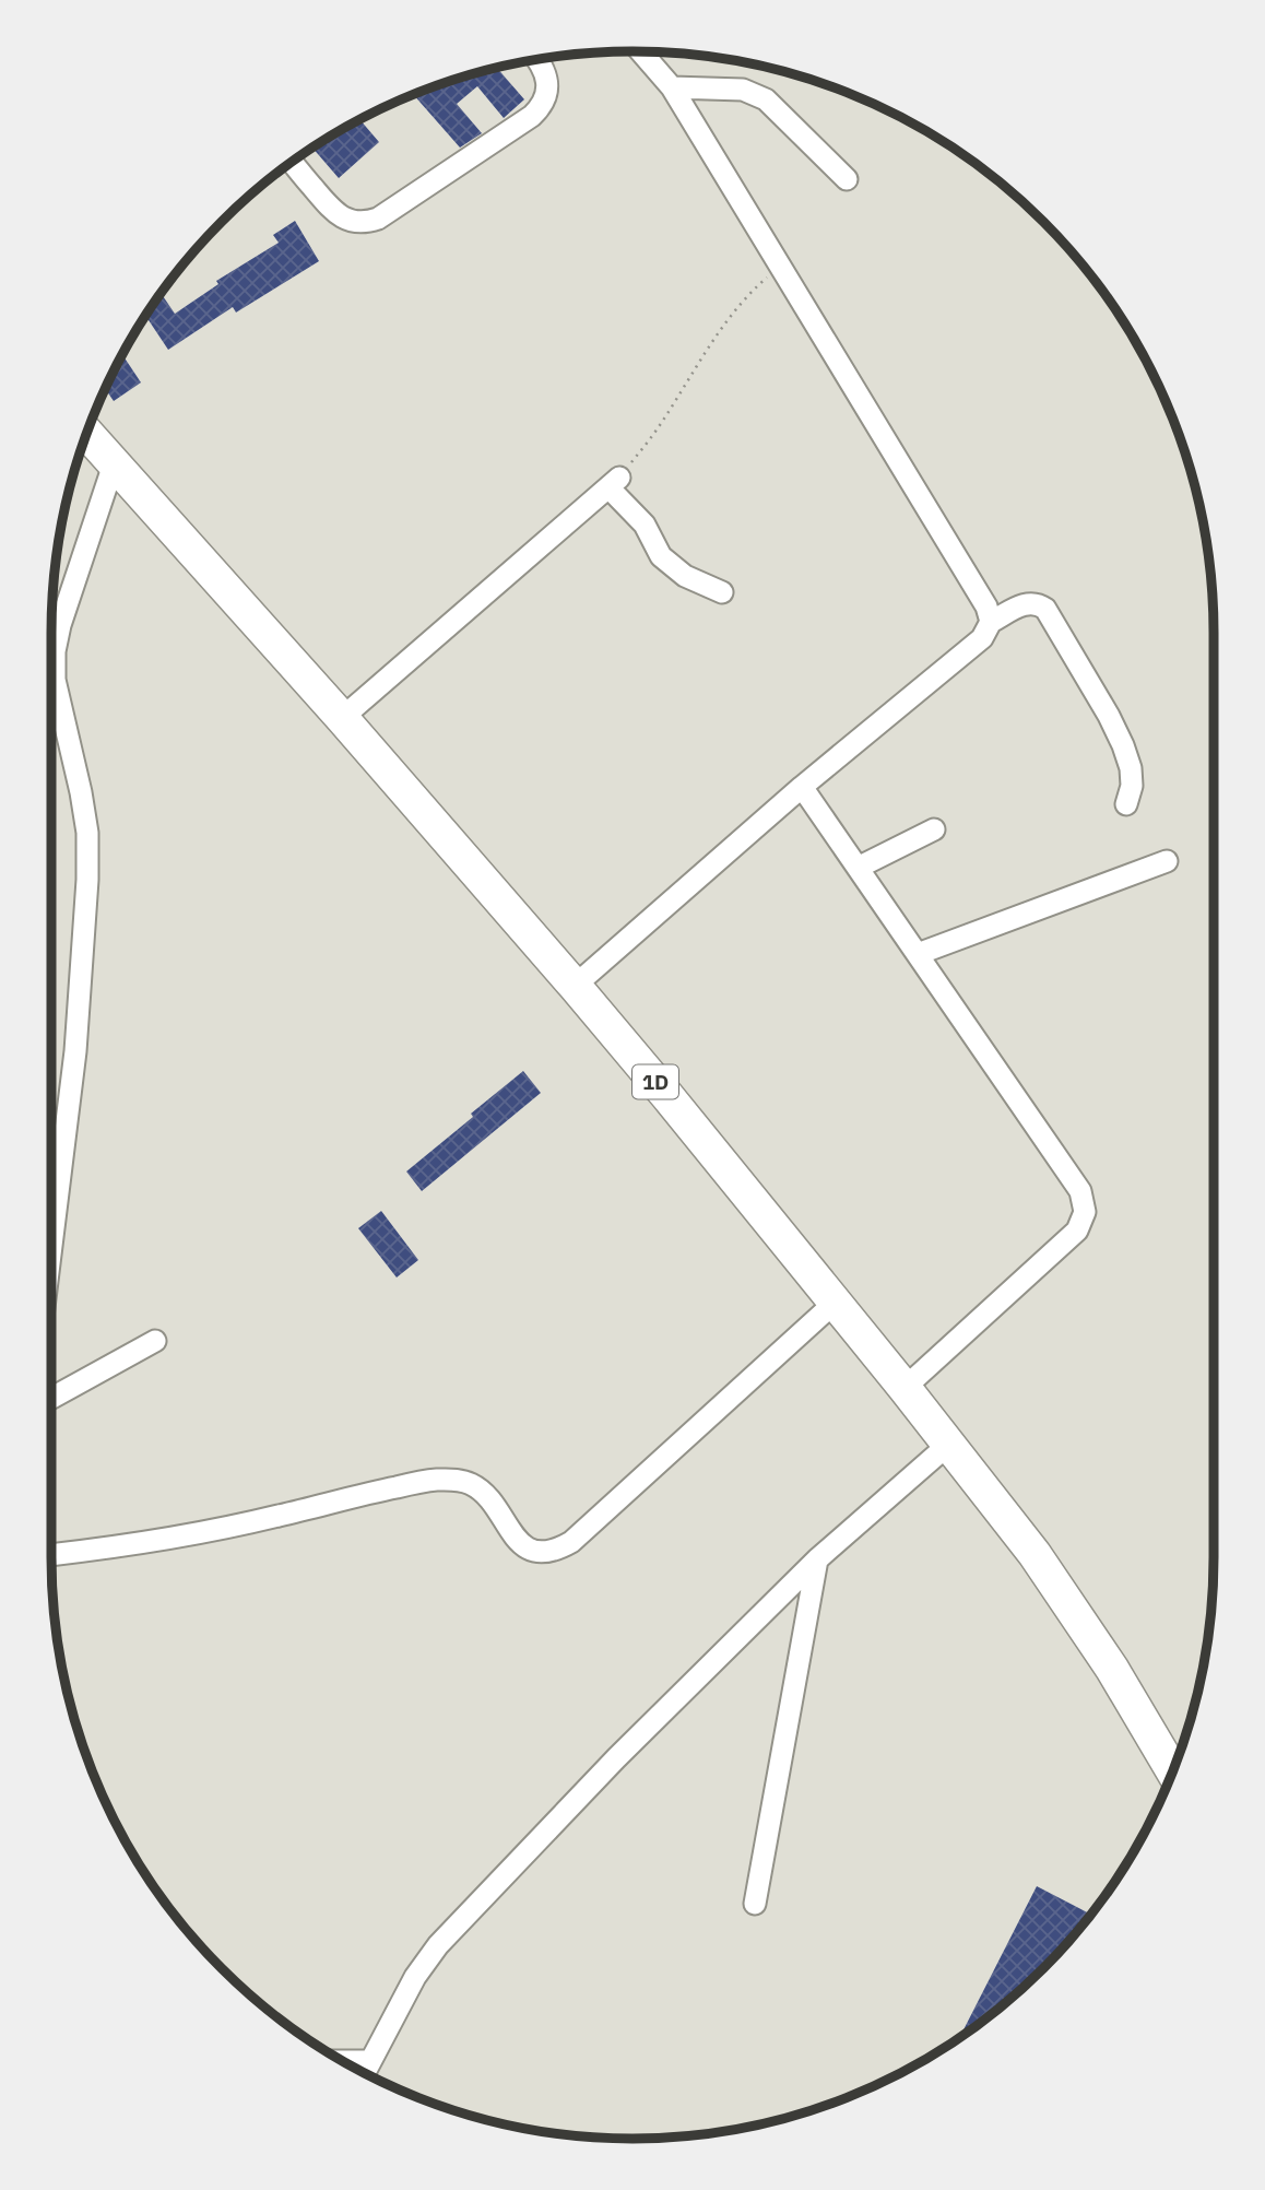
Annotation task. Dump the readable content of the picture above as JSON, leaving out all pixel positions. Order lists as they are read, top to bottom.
{
  "streets": {
    "highway": ["1D"]
  }
}
